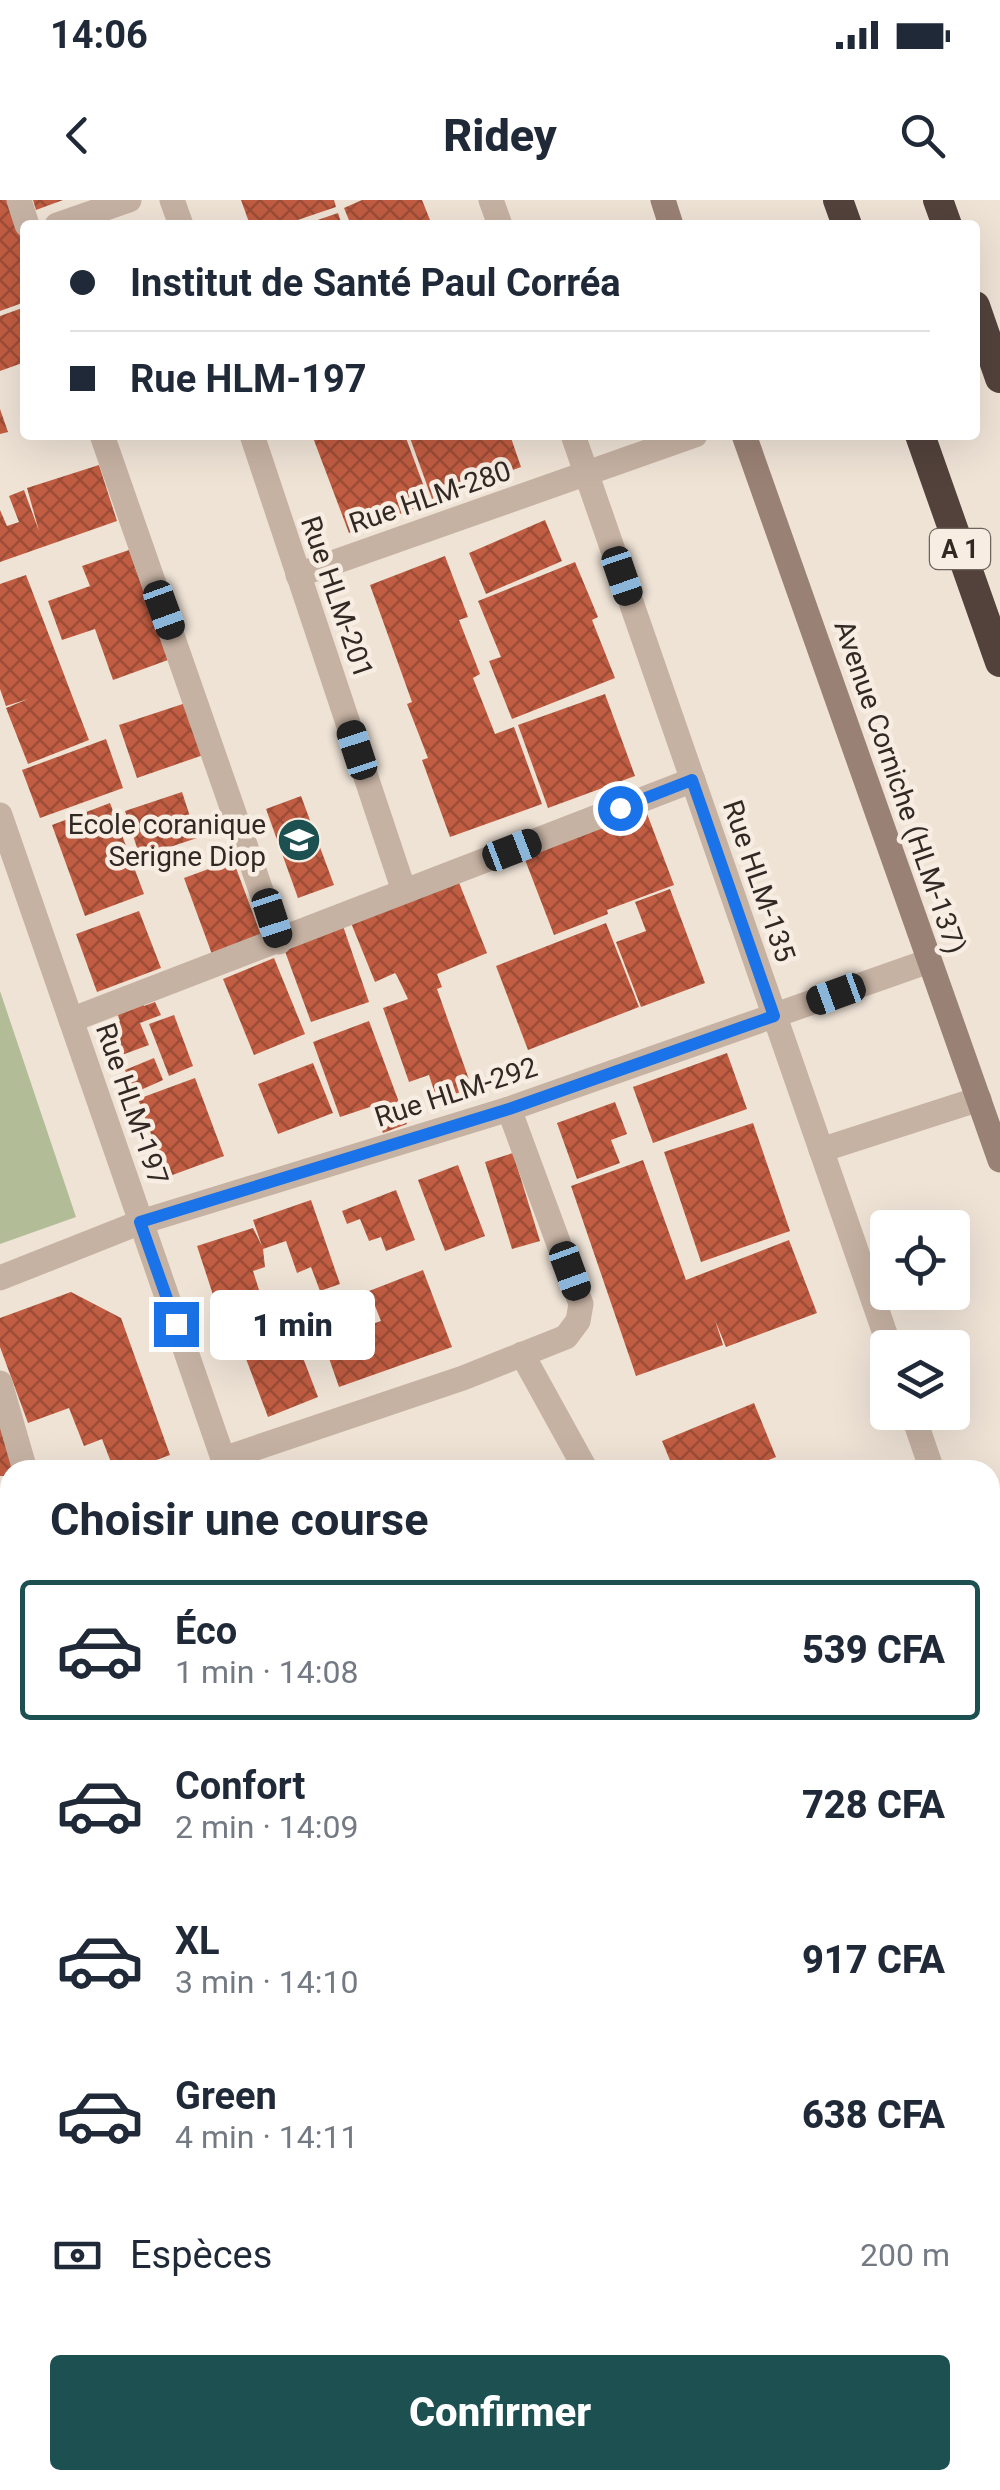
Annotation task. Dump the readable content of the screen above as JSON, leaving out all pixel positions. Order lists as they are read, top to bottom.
{
  "streets": {
    "highway": ["A 1"],
    "street": [
      "Rue HLM-280",
      "Rue HLM-201",
      "Avenue Corniche (HLM-137)",
      "Rue HLM-135",
      "Rue HLM-292",
      "Rue HLM-197"
    ]
  },
  "crossings": [
    ["Rue HLM-280", "Rue HLM-201"],
    ["Rue HLM-280", "Rue HLM-135"],
    ["Avenue Corniche (HLM-137)", "Rue HLM-292"],
    ["Rue HLM-135", "Rue HLM-292"],
    ["Rue HLM-292", "Rue HLM-197"]
  ],
  "places": {
    "school or university": ["Ecole coranique Serigne Diop"]
  },
  "page": {
    "status": "14:06",
    "header": "Ridey",
    "banner": ["Institut de Santé Paul Corréa", "Rue HLM-197"],
    "bubble": "1 min",
    "heading": "Choisir une course",
    "list": [
      {
        "name": "Éco",
        "note": "1 min · 14:08",
        "value": "539 CFA"
      },
      {
        "name": "Confort",
        "note": "2 min · 14:09",
        "value": "728 CFA"
      },
      {
        "name": "XL",
        "note": "3 min · 14:10",
        "value": "917 CFA"
      },
      {
        "name": "Green",
        "note": "4 min · 14:11",
        "value": "638 CFA"
      }
    ],
    "pay": ["Espèces", "200 m"],
    "buttons": "Confirmer"
  }
}
